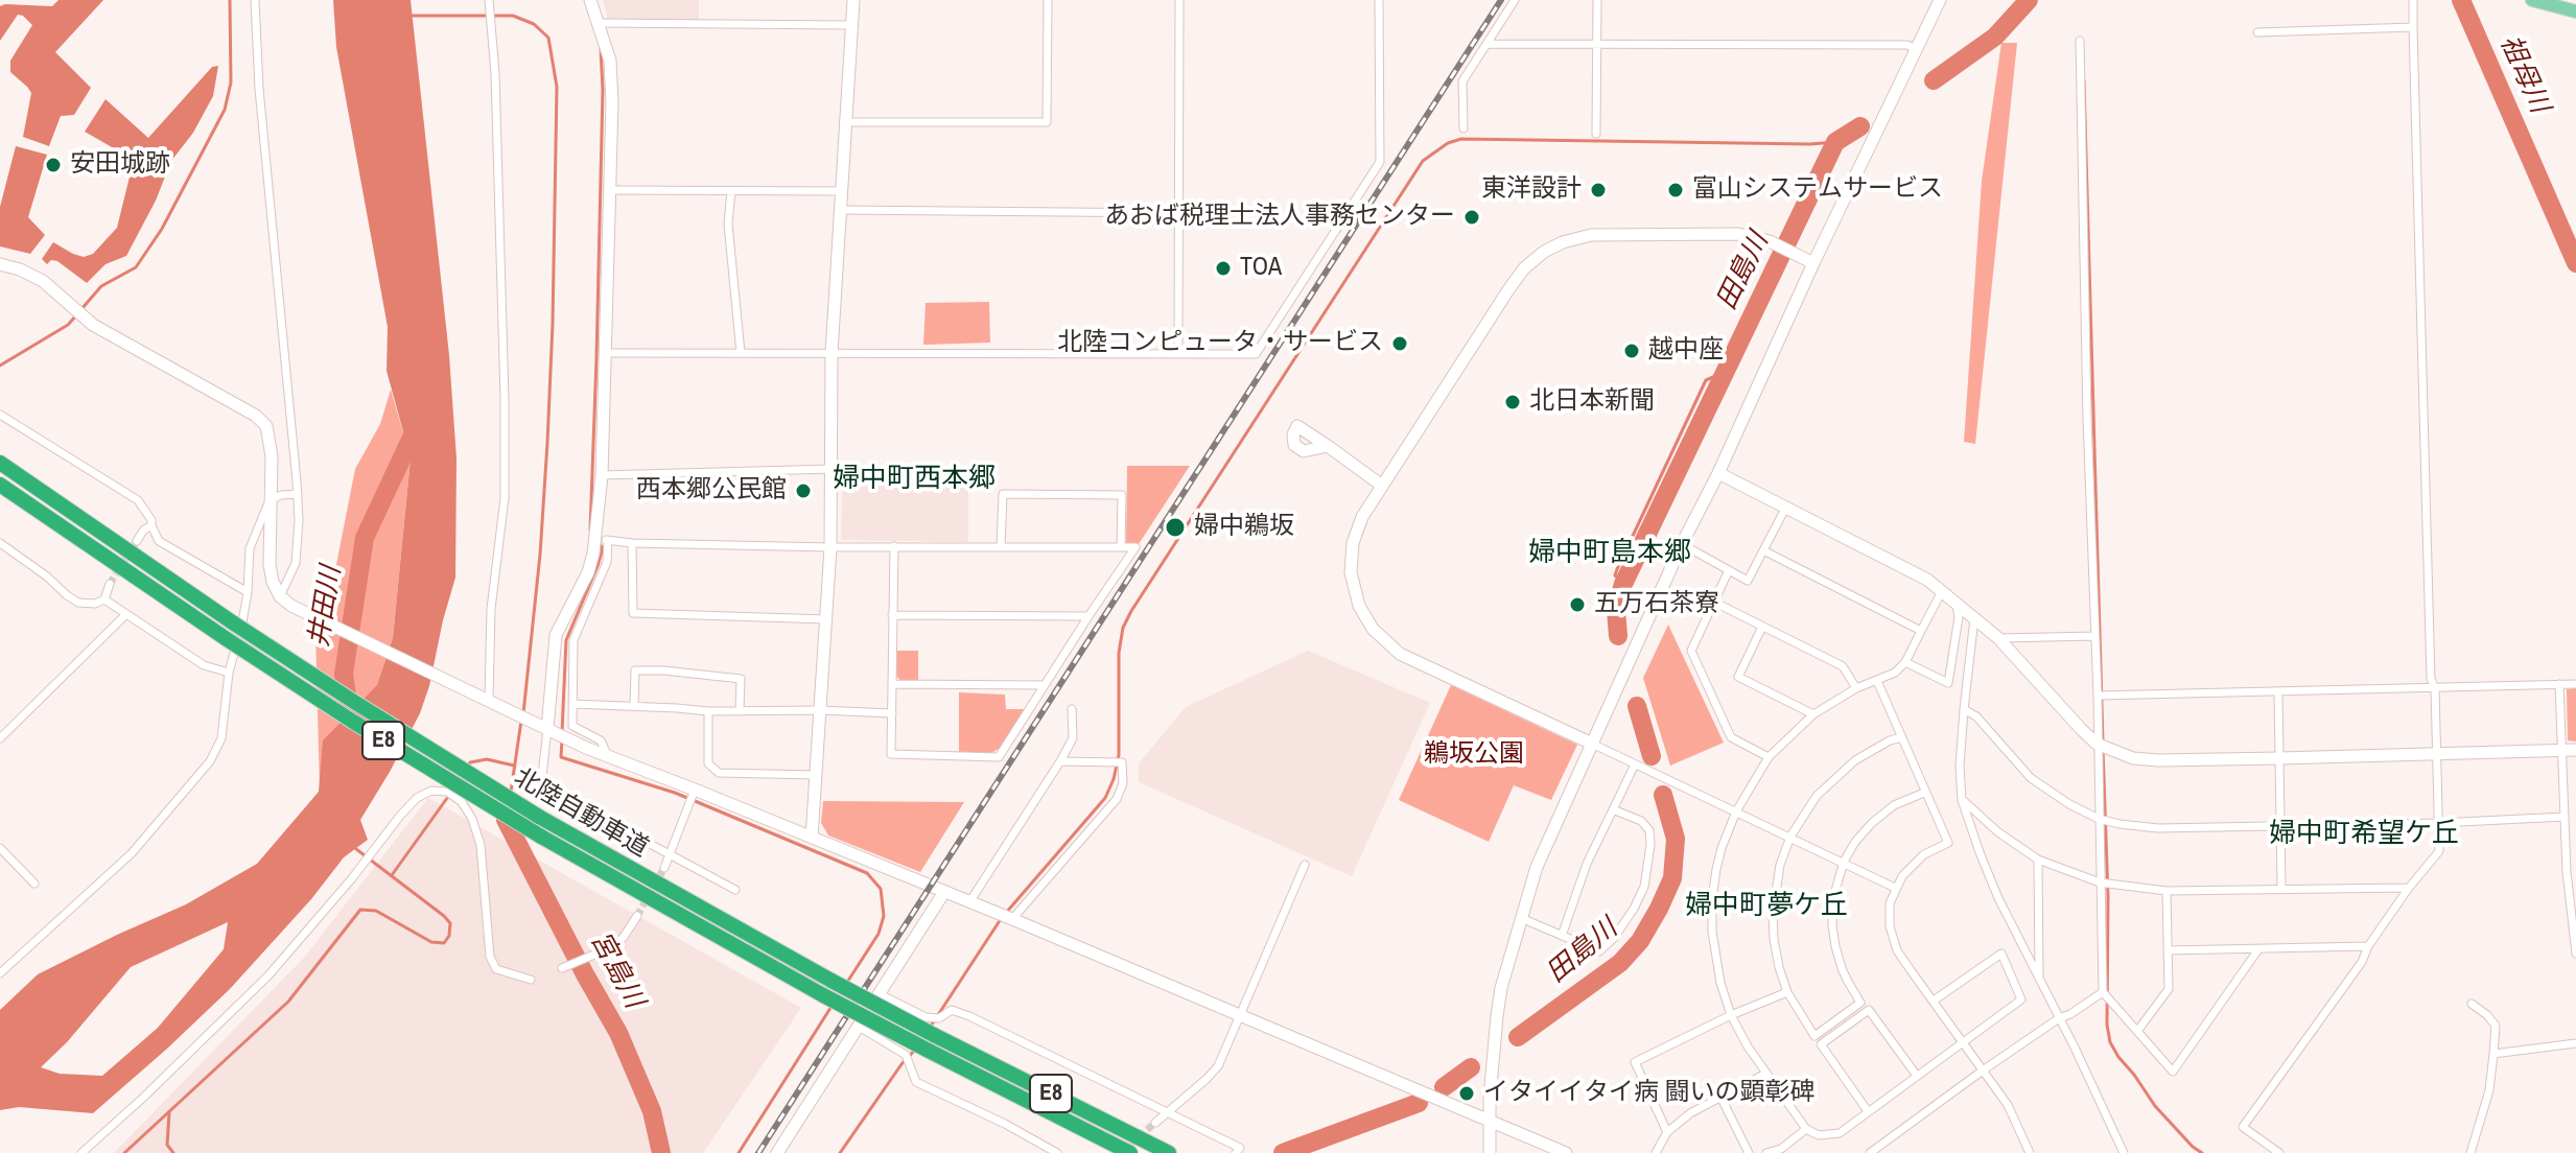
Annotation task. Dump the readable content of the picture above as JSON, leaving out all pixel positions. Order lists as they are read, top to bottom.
{
  "streets": {
    "highway": ["E8", "北陸自動車道"]
  },
  "districts": [
    "婦中町西本郷",
    "婦中町島本郷",
    "婦中町希望ケ丘",
    "婦中町夢ケ丘"
  ],
  "water": [
    "祖母川",
    "田島川",
    "井田川",
    "宮島川"
  ],
  "parks": ["鵜坂公園"],
  "places": [
    "安田城跡",
    "東洋設計",
    "富山システムサービス",
    "あおば税理士法人事務センター",
    "TOA",
    "北陸コンピュータ・サービス",
    "越中座",
    "北日本新聞",
    "西本郷公民館",
    "婦中鵜坂",
    "五万石茶寮",
    "イタイイタイ病 闘いの顕彰碑"
  ]
}
